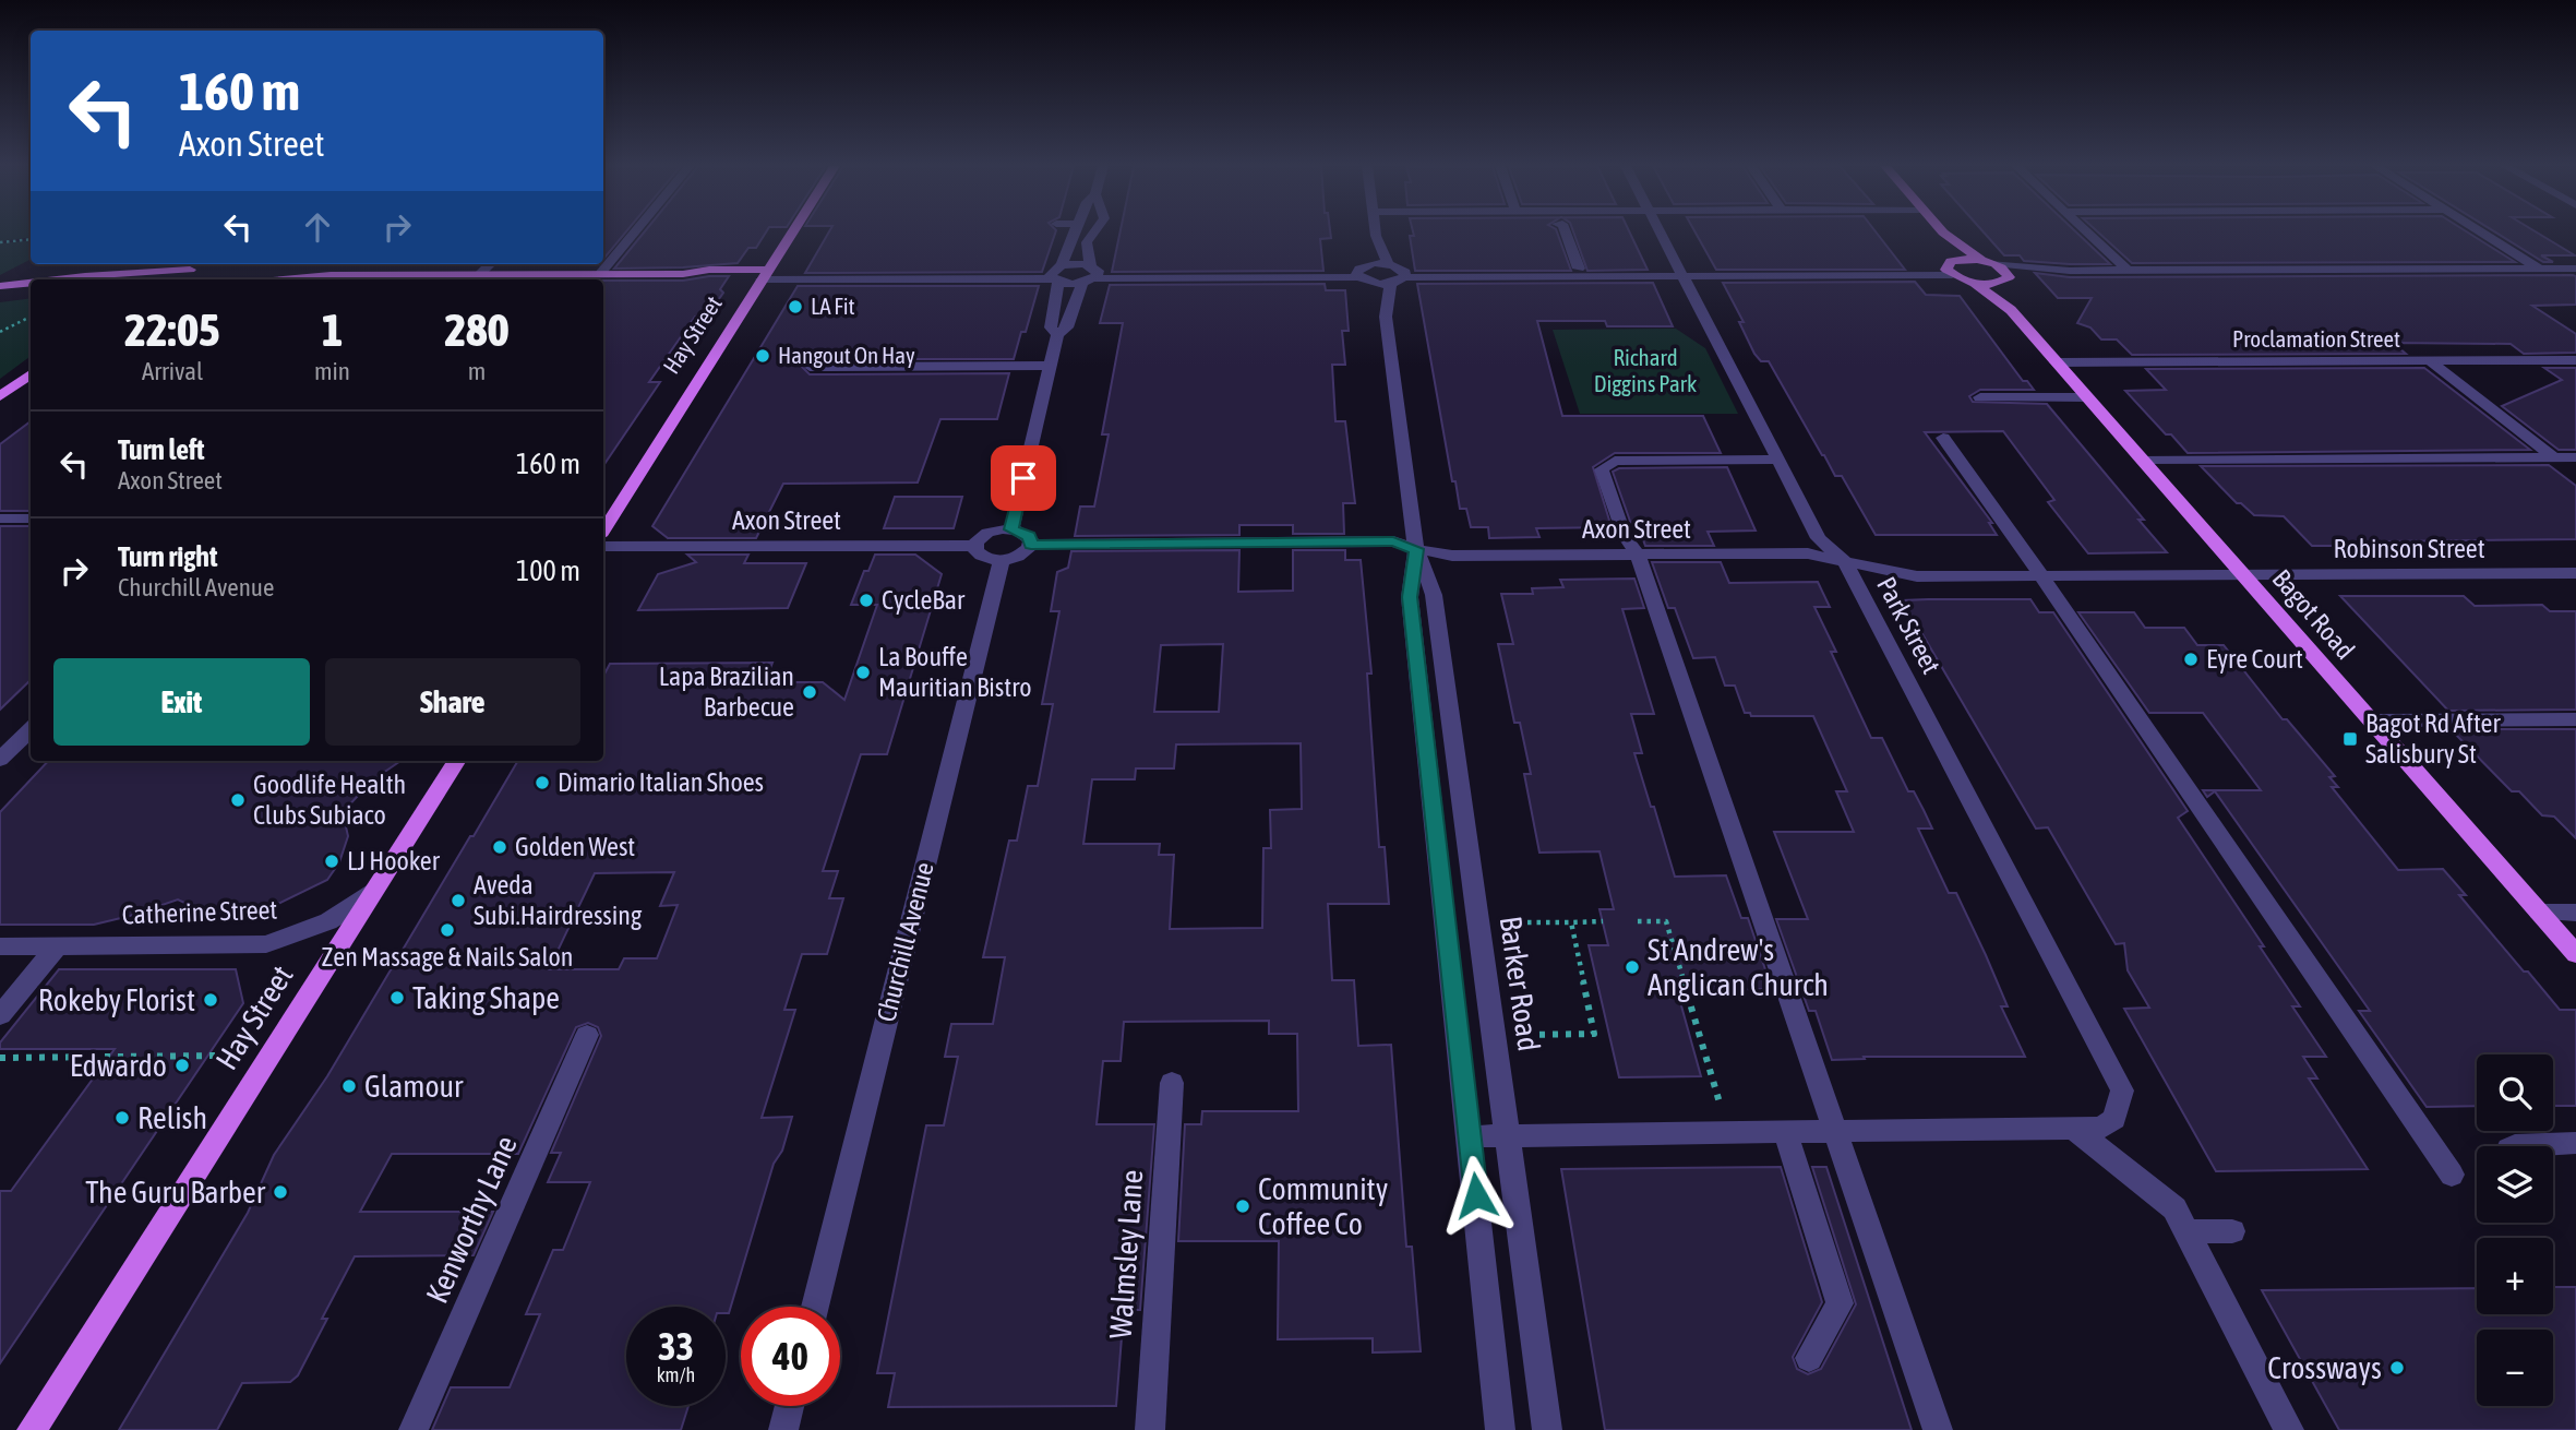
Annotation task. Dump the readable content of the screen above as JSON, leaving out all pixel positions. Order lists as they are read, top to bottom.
{
  "streets": {
    "main road": ["Hay Street", "Bagot Road"],
    "street": [
      "Proclamation Street",
      "Axon Street",
      "Robinson Street",
      "Park Street",
      "Catherine Street",
      "Churchill Avenue",
      "Barker Road",
      "Kenworthy Lane",
      "Walmsley Lane"
    ]
  },
  "crossings": [
    ["Hay Street", "Catherine Street"],
    ["Proclamation Street", "Bagot Road"],
    ["Axon Street", "Robinson Street"],
    ["Axon Street", "Bagot Road"],
    ["Axon Street", "Park Street"],
    ["Axon Street", "Barker Road"],
    ["Robinson Street", "Bagot Road"]
  ],
  "parks": ["Richard Diggins Park"],
  "places": {
    "other": [
      "LA Fit",
      "Hangout On Hay",
      "CycleBar",
      "Eyre Court",
      "La Bouffe Mauritian Bistro",
      "Lapa Brazilian Barbecue",
      "Dimario Italian Shoes",
      "Goodlife Health Clubs Subiaco",
      "Golden West",
      "LJ Hooker",
      "Aveda Subi.Hairdressing",
      "Zen Massage & Nails Salon",
      "St Andrew's Anglican Church",
      "Taking Shape",
      "Rokeby Florist",
      "Edwardo",
      "Glamour",
      "Relish",
      "The Guru Barber",
      "Community Coffee Co",
      "Crossways"
    ],
    "transit": ["Bagot Rd After Salisbury St"]
  },
  "page": {
    "turn": ["160 m", "Axon Street"],
    "eta": [
      "22:05",
      "Arrival",
      "1",
      "min",
      "280",
      "m"
    ],
    "list": [
      {
        "name": "Turn left",
        "note": "Axon Street",
        "value": "160 m"
      },
      {
        "name": "Turn right",
        "note": "Churchill Avenue",
        "value": "100 m"
      }
    ],
    "buttons": ["Exit", "Share"],
    "map_buttons": ["+", "−"],
    "speed": "33 km/h",
    "limit": "40"
  }
}
